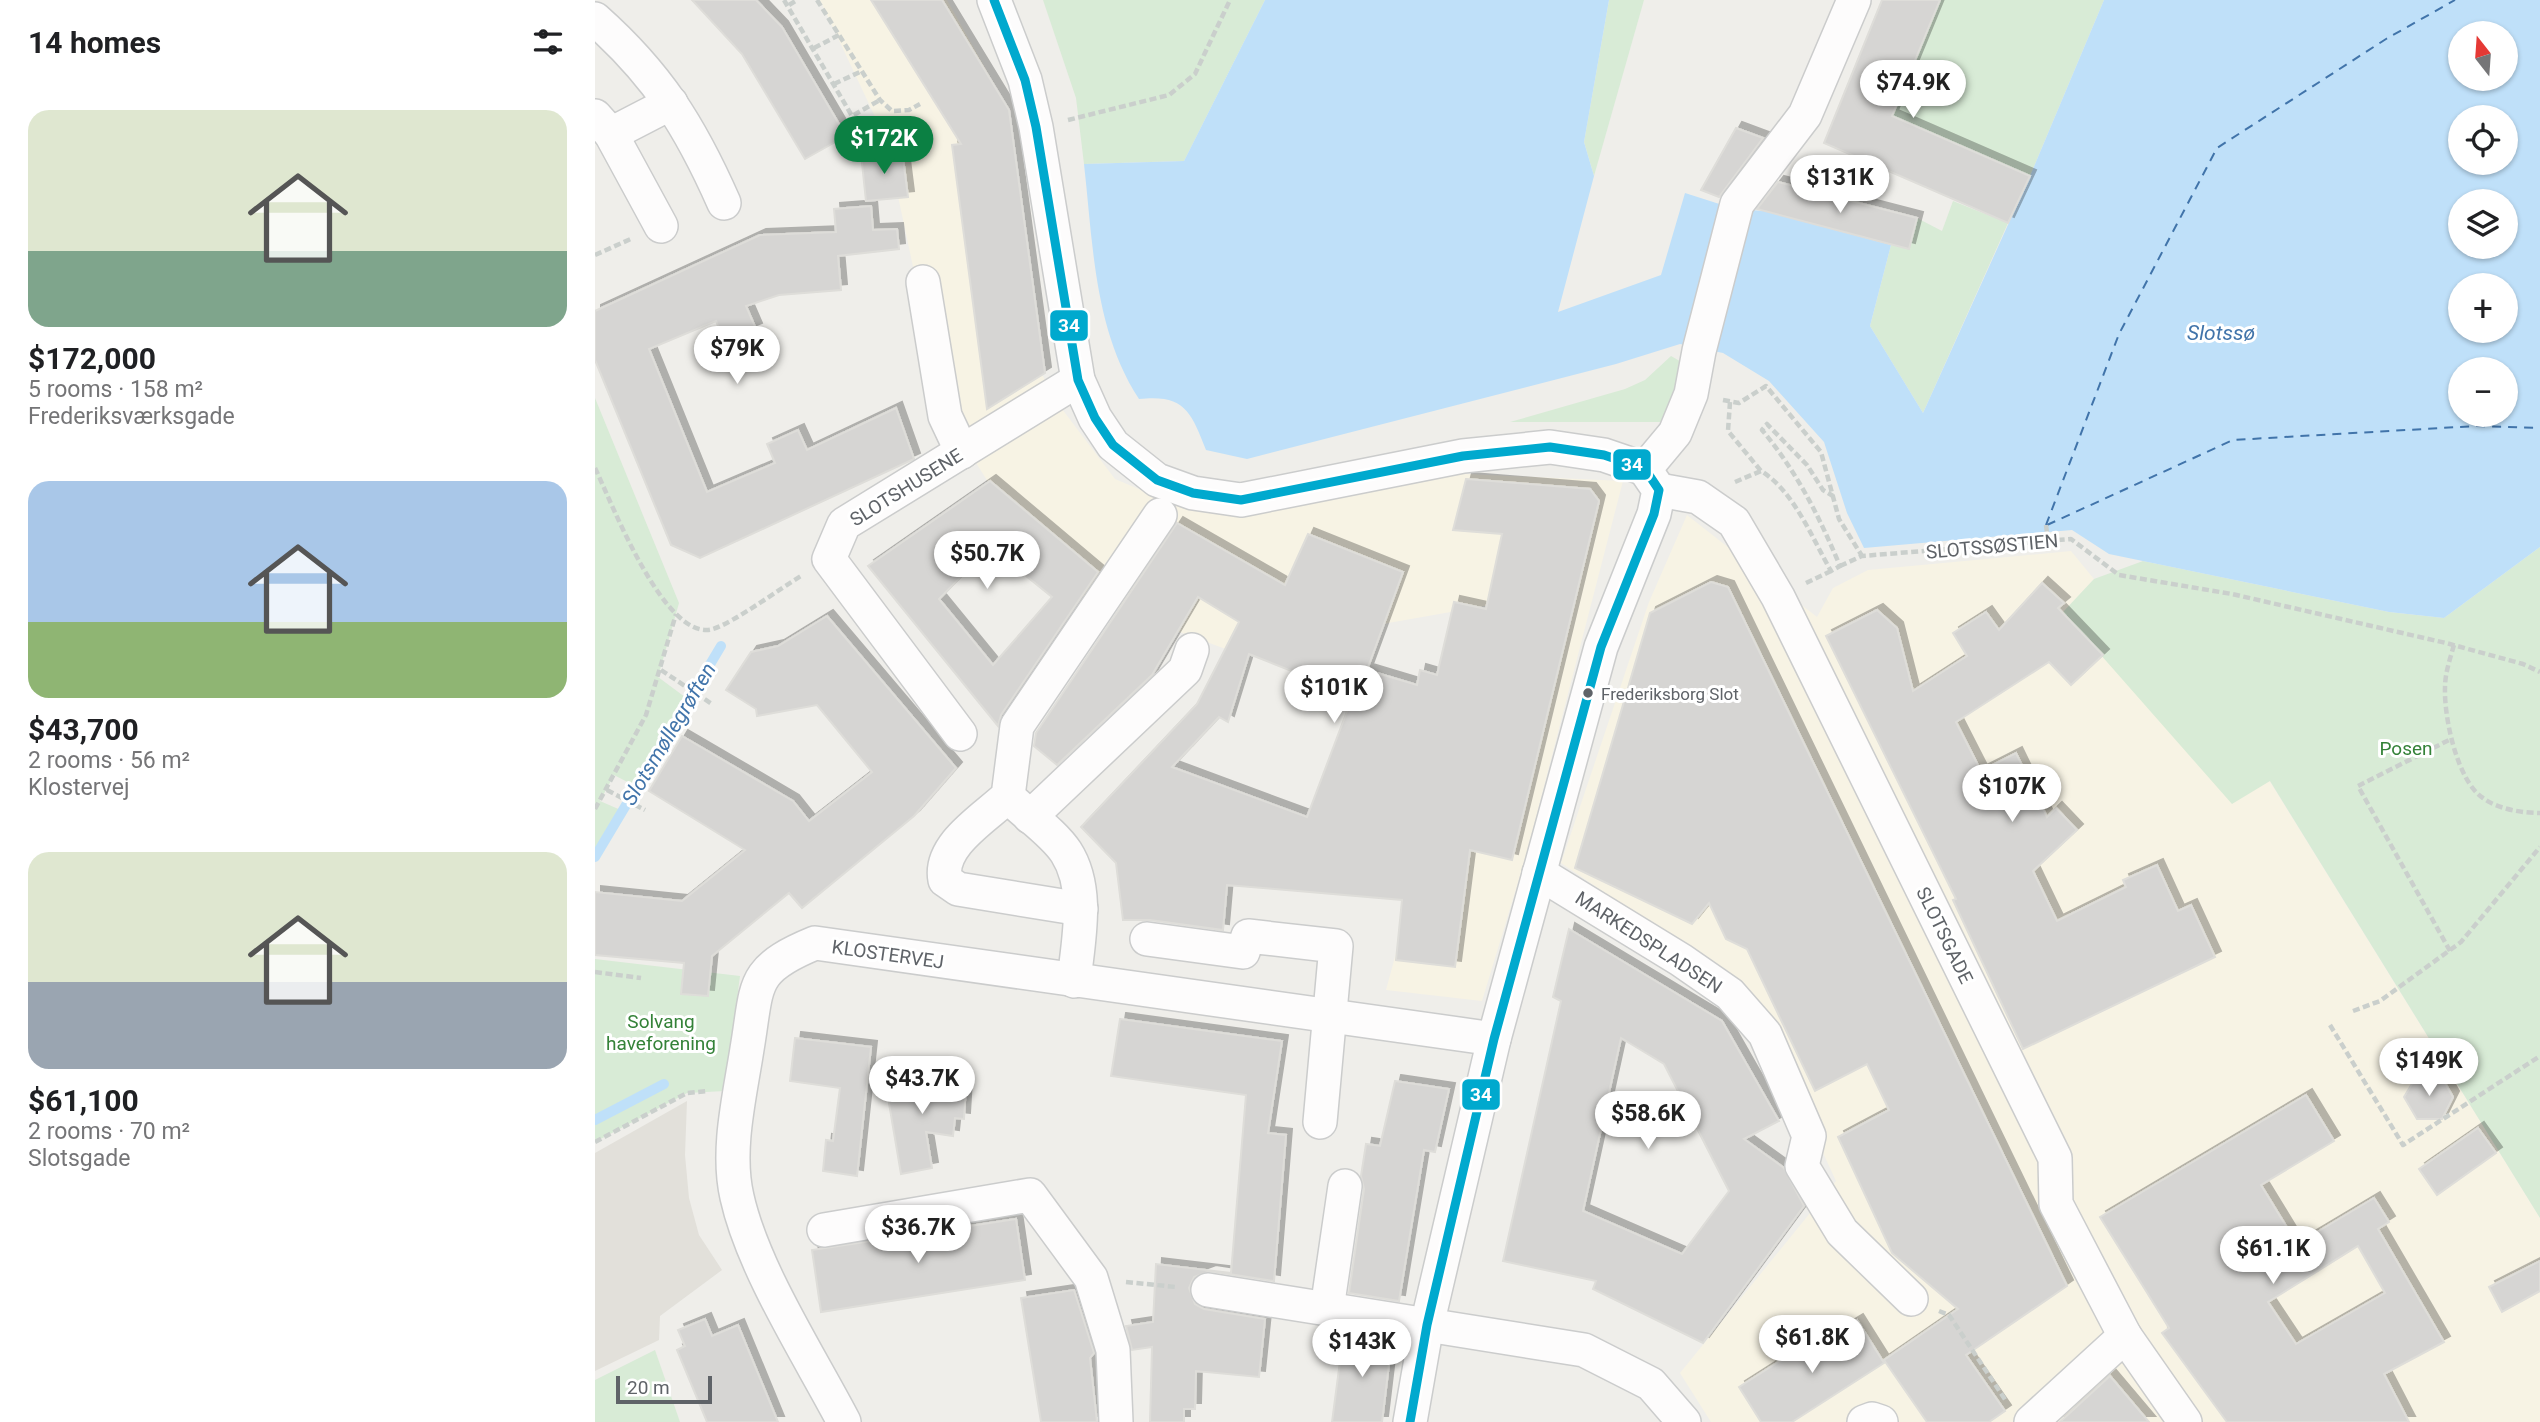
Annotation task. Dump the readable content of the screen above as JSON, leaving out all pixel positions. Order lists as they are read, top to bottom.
{
  "streets": {
    "street": [
      "SLOTSHUSENE",
      "SLOTSGADE",
      "MARKEDSPLADSEN",
      "KLOSTERVEJ"
    ],
    "path": ["SLOTSSØSTIEN"]
  },
  "crossings": [
    ["SLOTSHUSENE", "SLOTSGADE"]
  ],
  "water": ["Slotssø", "Slotsmøllegrøften"],
  "parks": ["Posen", "Solvang haveforening"],
  "places": ["Frederiksborg Slot"],
  "lines": ["transit line 34"],
  "scale_bar": "20 m",
  "north": "top",
  "page": {
    "heading": "14 homes",
    "map_buttons": ["+", "−"],
    "price": [
      "$74.9K",
      "$172K",
      "$131K",
      "$79K",
      "$50.7K",
      "$101K",
      "$107K",
      "$149K",
      "$43.7K",
      "$58.6K",
      "$36.7K",
      "$61.1K",
      "$61.8K",
      "$143K"
    ],
    "list": [
      {
        "name": "$172,000",
        "note": "5 rooms · 158 m² · Frederiksværksgade"
      },
      {
        "name": "$43,700",
        "note": "2 rooms · 56 m² · Klostervej"
      },
      {
        "name": "$61,100",
        "note": "2 rooms · 70 m² · Slotsgade"
      }
    ],
    "scale": "20 m"
  }
}
